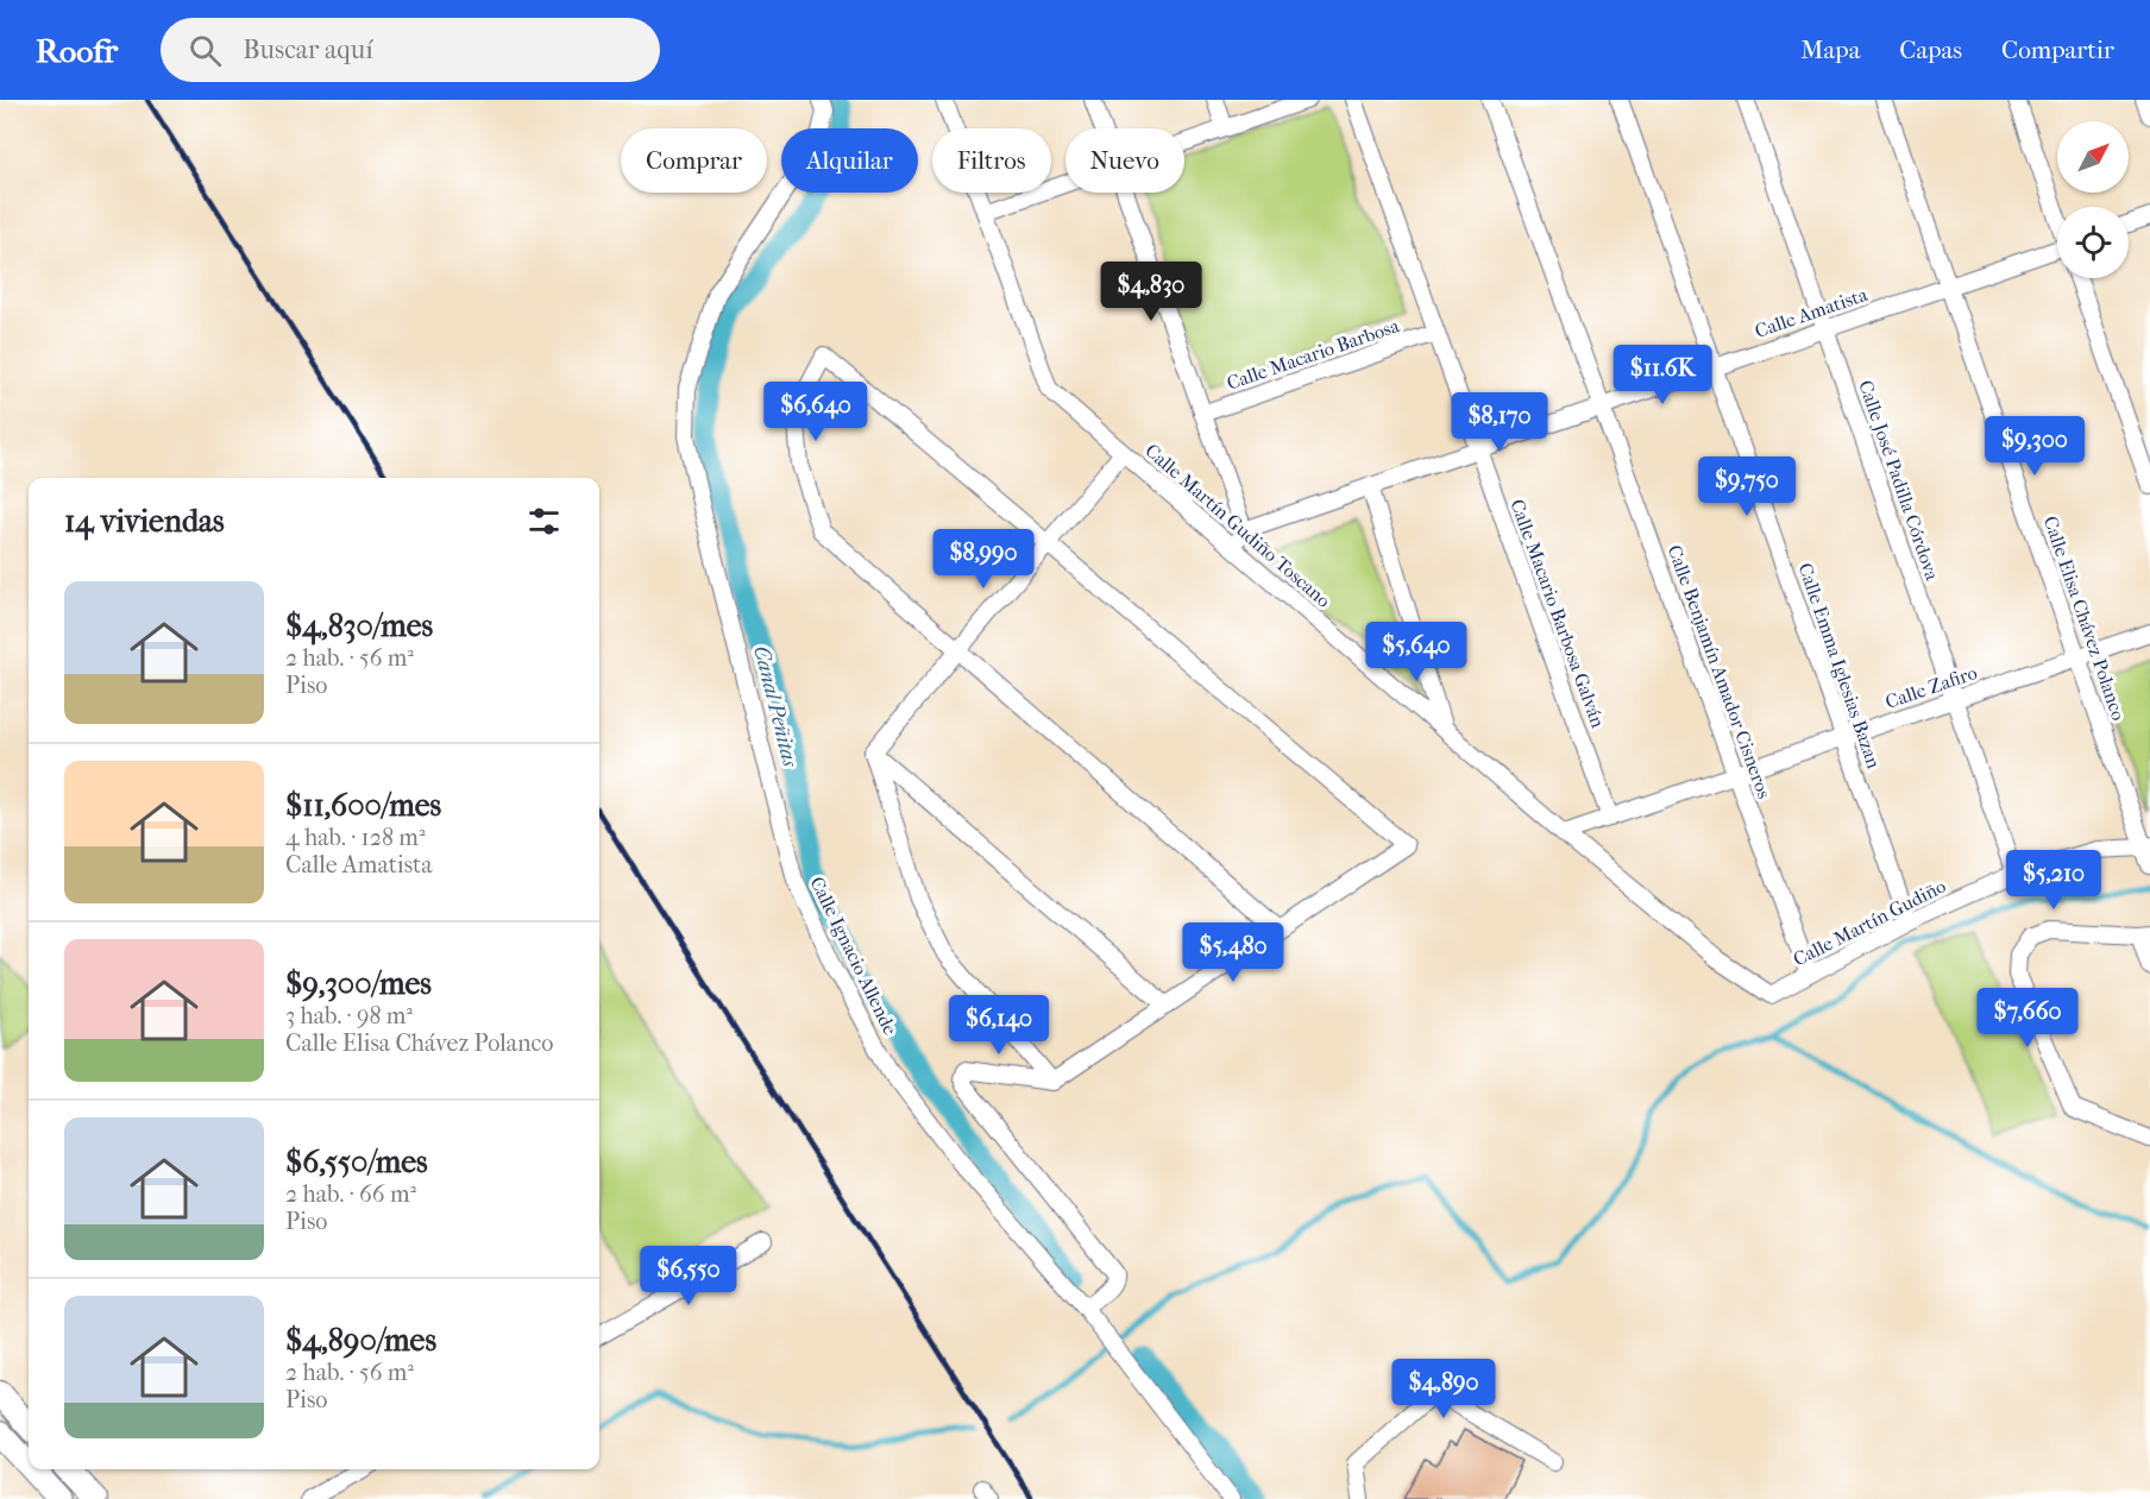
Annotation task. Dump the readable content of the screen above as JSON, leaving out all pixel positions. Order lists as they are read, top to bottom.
{
  "streets": {
    "street": [
      "Calle Amatista",
      "Calle Macario Barbosa",
      "Calle José Padilla Córdova",
      "Calle Martín Gudiño Toscano",
      "Calle Macario Barbosa Galván",
      "Calle Elisa Chávez Polanco",
      "Calle Emma Iglesias Bazan",
      "Calle Benjamín Amador Cisneros",
      "Calle Zafiro",
      "Calle Martín Gudiño",
      "Calle Ignacio Allende"
    ]
  },
  "crossings": [
    ["Calle Amatista", "Calle José Padilla Córdova"],
    ["Calle Amatista", "Calle Macario Barbosa Galván"],
    ["Calle Amatista", "Calle Elisa Chávez Polanco"],
    ["Calle Amatista", "Calle Emma Iglesias Bazan"],
    ["Calle Amatista", "Calle Benjamín Amador Cisneros"],
    ["Calle Macario Barbosa", "Calle Macario Barbosa Galván"],
    ["Calle José Padilla Córdova", "Calle Zafiro"],
    ["Calle José Padilla Córdova", "Calle Martín Gudiño"],
    ["Calle Martín Gudiño Toscano", "Calle Zafiro"],
    ["Calle Martín Gudiño Toscano", "Calle Martín Gudiño"],
    ["Calle Macario Barbosa Galván", "Calle Zafiro"],
    ["Calle Elisa Chávez Polanco", "Calle Zafiro"],
    ["Calle Elisa Chávez Polanco", "Calle Martín Gudiño"],
    ["Calle Emma Iglesias Bazan", "Calle Zafiro"],
    ["Calle Emma Iglesias Bazan", "Calle Martín Gudiño"],
    ["Calle Benjamín Amador Cisneros", "Calle Zafiro"],
    ["Calle Benjamín Amador Cisneros", "Calle Martín Gudiño"]
  ],
  "water": ["Canal Peñitas"],
  "north": "top right",
  "page": {
    "header": "Roofr",
    "search": "Buscar aquí",
    "nav": ["Mapa", "Capas", "Compartir"],
    "chip": [
      "Comprar",
      "Alquilar",
      "Filtros",
      "Nuevo"
    ],
    "price": [
      "$4,830",
      "$11.6K",
      "$6,640",
      "$8,170",
      "$9,300",
      "$9,750",
      "$8,990",
      "$5,640",
      "$5,210",
      "$5,480",
      "$7,660",
      "$6,140",
      "$6,550",
      "$4,890"
    ],
    "heading": "14 viviendas",
    "list": [
      {
        "name": "$4,830/mes",
        "note": "2 hab. · 56 m² · Piso"
      },
      {
        "name": "$11,600/mes",
        "note": "4 hab. · 128 m² · Calle Amatista"
      },
      {
        "name": "$9,300/mes",
        "note": "3 hab. · 98 m² · Calle Elisa Chávez Polanco"
      },
      {
        "name": "$6,550/mes",
        "note": "2 hab. · 66 m² · Piso"
      },
      {
        "name": "$4,890/mes",
        "note": "2 hab. · 56 m² · Piso"
      }
    ]
  }
}
